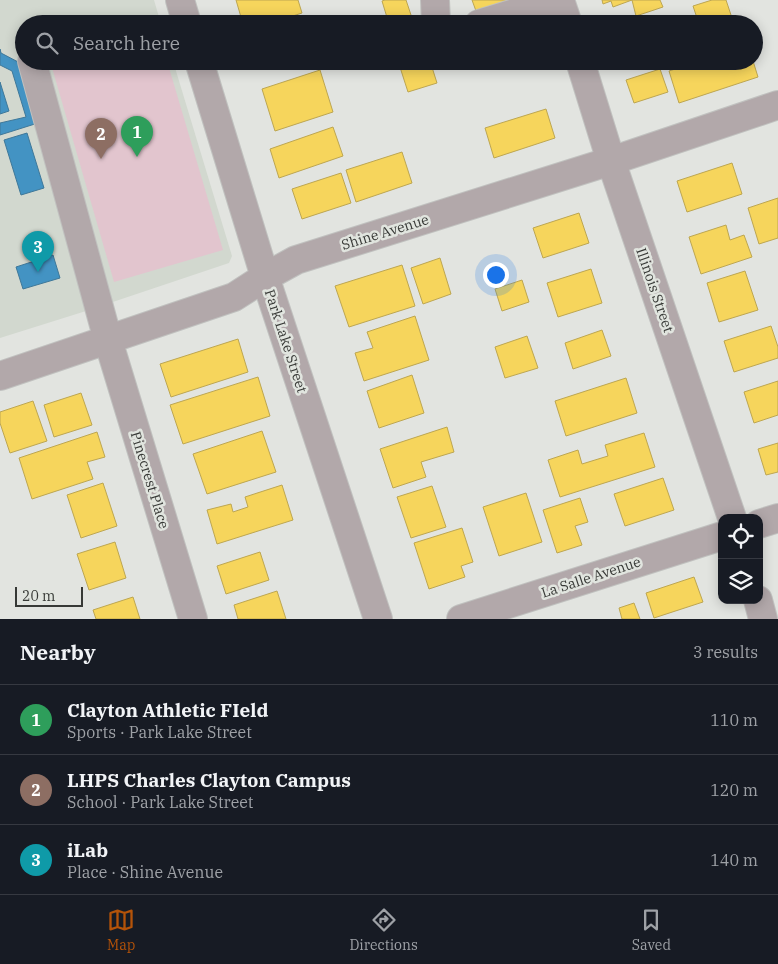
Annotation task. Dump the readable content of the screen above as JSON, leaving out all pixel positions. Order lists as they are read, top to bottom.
{
  "streets": {
    "street": [
      "Shine Avenue",
      "Illinois Street",
      "Park Lake Street",
      "Pinecrest Place",
      "La Salle Avenue"
    ]
  },
  "crossings": [
    ["Shine Avenue", "Illinois Street"],
    ["Shine Avenue", "Park Lake Street"],
    ["Shine Avenue", "Pinecrest Place"]
  ],
  "scale_bar": "20 m",
  "page": {
    "search": "Search here",
    "pins": ["1", "2", "3"],
    "scale": "20 m",
    "heading": ["Nearby", "3 results"],
    "list": [
      {
        "mark": "1",
        "name": "Clayton Athletic FIeld",
        "note": "Sports · Park Lake Street",
        "value": "110 m"
      },
      {
        "mark": "2",
        "name": "LHPS Charles Clayton Campus",
        "note": "School · Park Lake Street",
        "value": "120 m"
      },
      {
        "mark": "3",
        "name": "iLab",
        "note": "Place · Shine Avenue",
        "value": "140 m"
      }
    ],
    "nav": ["Map", "Directions", "Saved"]
  }
}
